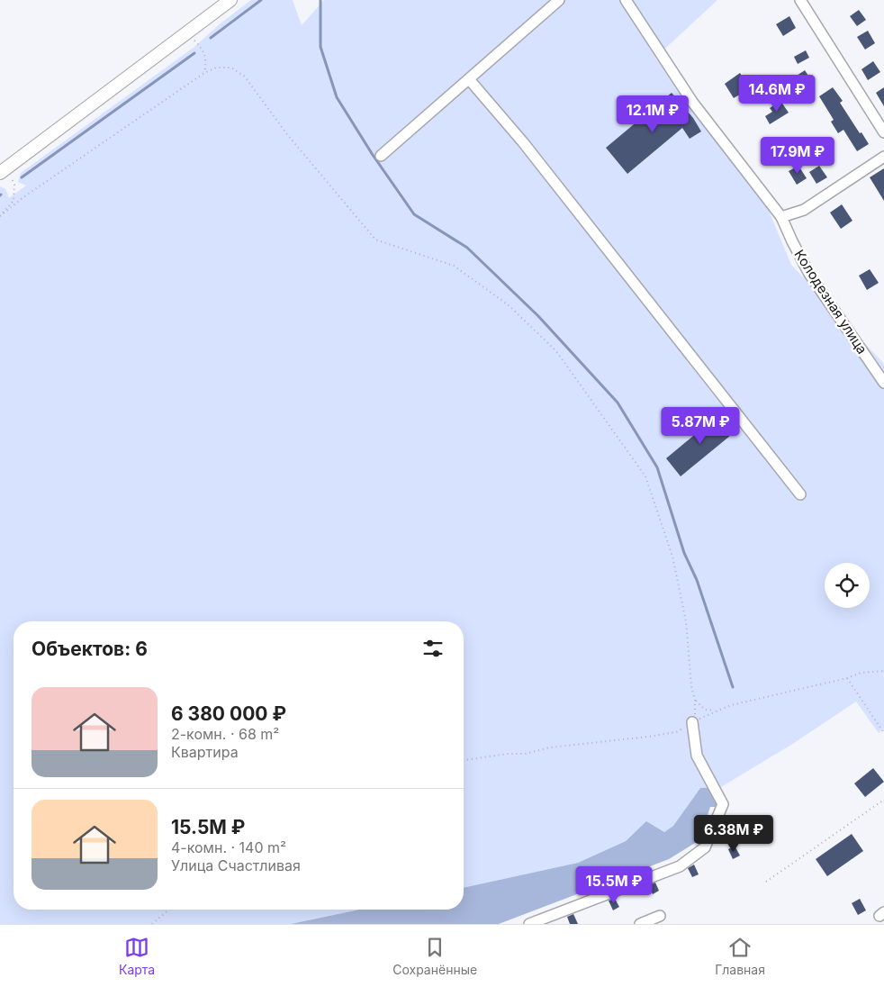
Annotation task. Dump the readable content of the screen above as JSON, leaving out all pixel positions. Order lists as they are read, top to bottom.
{
  "streets": {
    "street": ["Колодезная улица"]
  },
  "page": {
    "price": [
      "14.6M ₽",
      "12.1M ₽",
      "17.9M ₽",
      "5.87M ₽",
      "6.38M ₽",
      "15.5M ₽"
    ],
    "heading": "Объектов: 6",
    "list": [
      {
        "name": "6 380 000 ₽",
        "note": "2-комн. · 68 m² · Квартира"
      },
      {
        "name": "15.5M ₽",
        "note": "4-комн. · 140 m² · Улица Счастливая"
      }
    ],
    "tabs": ["Карта", "Сохранённые", "Главная"]
  }
}
